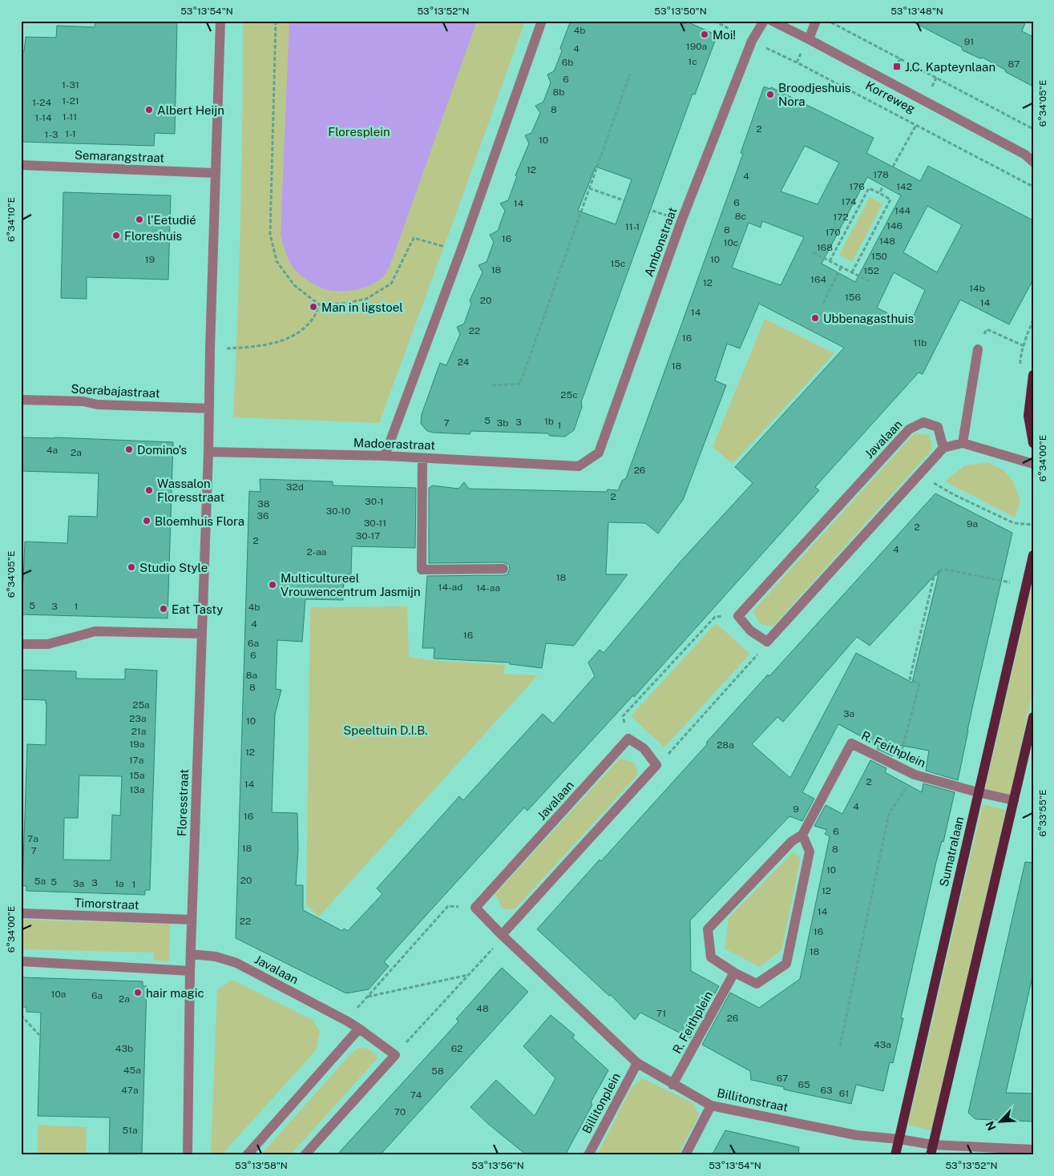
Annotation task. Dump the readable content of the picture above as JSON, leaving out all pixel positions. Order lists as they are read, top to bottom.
{
  "streets": {
    "main road": ["Sumatralaan"],
    "street": [
      "Korreweg",
      "Semarangstraat",
      "Ambonstraat",
      "Soerabajastraat",
      "Javalaan",
      "Madoerastraat",
      "R. Feithplein",
      "Floresstraat",
      "Timorstraat",
      "Billitonstraat",
      "Billitonplein"
    ]
  },
  "crossings": [
    ["Korreweg", "Ambonstraat"],
    ["Ambonstraat", "Madoerastraat"],
    ["Javalaan", "Floresstraat"],
    ["Madoerastraat", "Floresstraat"],
    ["R. Feithplein", "Sumatralaan"],
    ["R. Feithplein", "Billitonstraat"],
    ["Floresstraat", "Timorstraat"],
    ["Sumatralaan", "Billitonstraat"],
    ["Billitonstraat", "Billitonplein"]
  ],
  "parks": ["Floresplein", "Speeltuin D.I.B."],
  "places": {
    "other": [
      "Moi!",
      "Broodjeshuis Nora",
      "Albert Heijn",
      "l'Eetudié",
      "Floreshuis",
      "Man in ligstoel",
      "Ubbenagasthuis",
      "Domino's",
      "Wassalon Floresstraat",
      "Bloemhuis Flora",
      "Studio Style",
      "Multicultureel Vrouwencentrum Jasmijn",
      "Eat Tasty",
      "hair magic"
    ],
    "transit": ["J.C. Kapteynlaan"]
  },
  "house_numbers": [
    "4b",
    "91",
    "190a",
    "4",
    "1c",
    "6b",
    "87",
    "6",
    "1-31",
    "8b",
    "1-21",
    "1-24",
    "8",
    "1-11",
    "1-14",
    "2",
    "1-1",
    "1-3",
    "10",
    "12",
    "178",
    "4",
    "176",
    "142",
    "174",
    "6",
    "14",
    "144",
    "8c",
    "172",
    "146",
    "11-1",
    "8",
    "170",
    "16",
    "148",
    "10c",
    "168",
    "150",
    "19",
    "10",
    "15c",
    "18",
    "152",
    "164",
    "12",
    "14b",
    "156",
    "20",
    "14",
    "14",
    "22",
    "16",
    "11b",
    "24",
    "18",
    "25c",
    "5",
    "1b",
    "3",
    "7",
    "3b",
    "1",
    "4a",
    "2a",
    "26",
    "32d",
    "2",
    "30-1",
    "38",
    "30-10",
    "36",
    "30-11",
    "9a",
    "2",
    "30-17",
    "2",
    "4",
    "2-aa",
    "18",
    "14-ad",
    "14-aa",
    "5",
    "3",
    "1",
    "4b",
    "4",
    "16",
    "6a",
    "6",
    "8a",
    "8",
    "25a",
    "3a",
    "23a",
    "10",
    "21a",
    "19a",
    "28a",
    "12",
    "17a",
    "15a",
    "2",
    "14",
    "13a",
    "4",
    "9",
    "16",
    "6",
    "7a",
    "18",
    "8",
    "7",
    "10",
    "20",
    "5a",
    "5",
    "3",
    "3a",
    "1a",
    "1",
    "12",
    "14",
    "22",
    "16",
    "18",
    "10a",
    "6a",
    "2a",
    "48",
    "71",
    "26",
    "43a",
    "43b",
    "62",
    "45a",
    "58",
    "67",
    "65",
    "47a",
    "63",
    "61",
    "74",
    "70",
    "51a"
  ],
  "north": "bottom left",
  "coordinates": [
    "53°13'54\"N",
    "53°13'52\"N",
    "53°13'50\"N",
    "53°13'48\"N",
    "6°34'05\"E",
    "6°34'10\"E",
    "6°34'00\"E",
    "6°33'55\"E",
    "53°13'58\"N",
    "53°13'56\"N"
  ]
}
